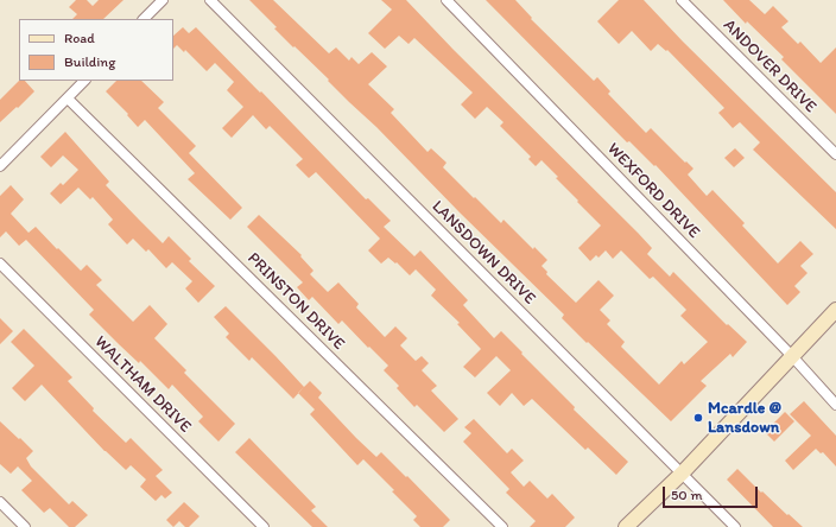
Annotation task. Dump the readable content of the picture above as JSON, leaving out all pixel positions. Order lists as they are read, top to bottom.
{
  "streets": {
    "street": [
      "ANDOVER DRIVE",
      "WEXFORD DRIVE",
      "LANSDOWN DRIVE",
      "PRINSTON DRIVE",
      "WALTHAM DRIVE"
    ]
  },
  "places": ["Mcardle @ Lansdown"],
  "legend": ["Road", "Building"],
  "scale_bar": "50 m"
}
